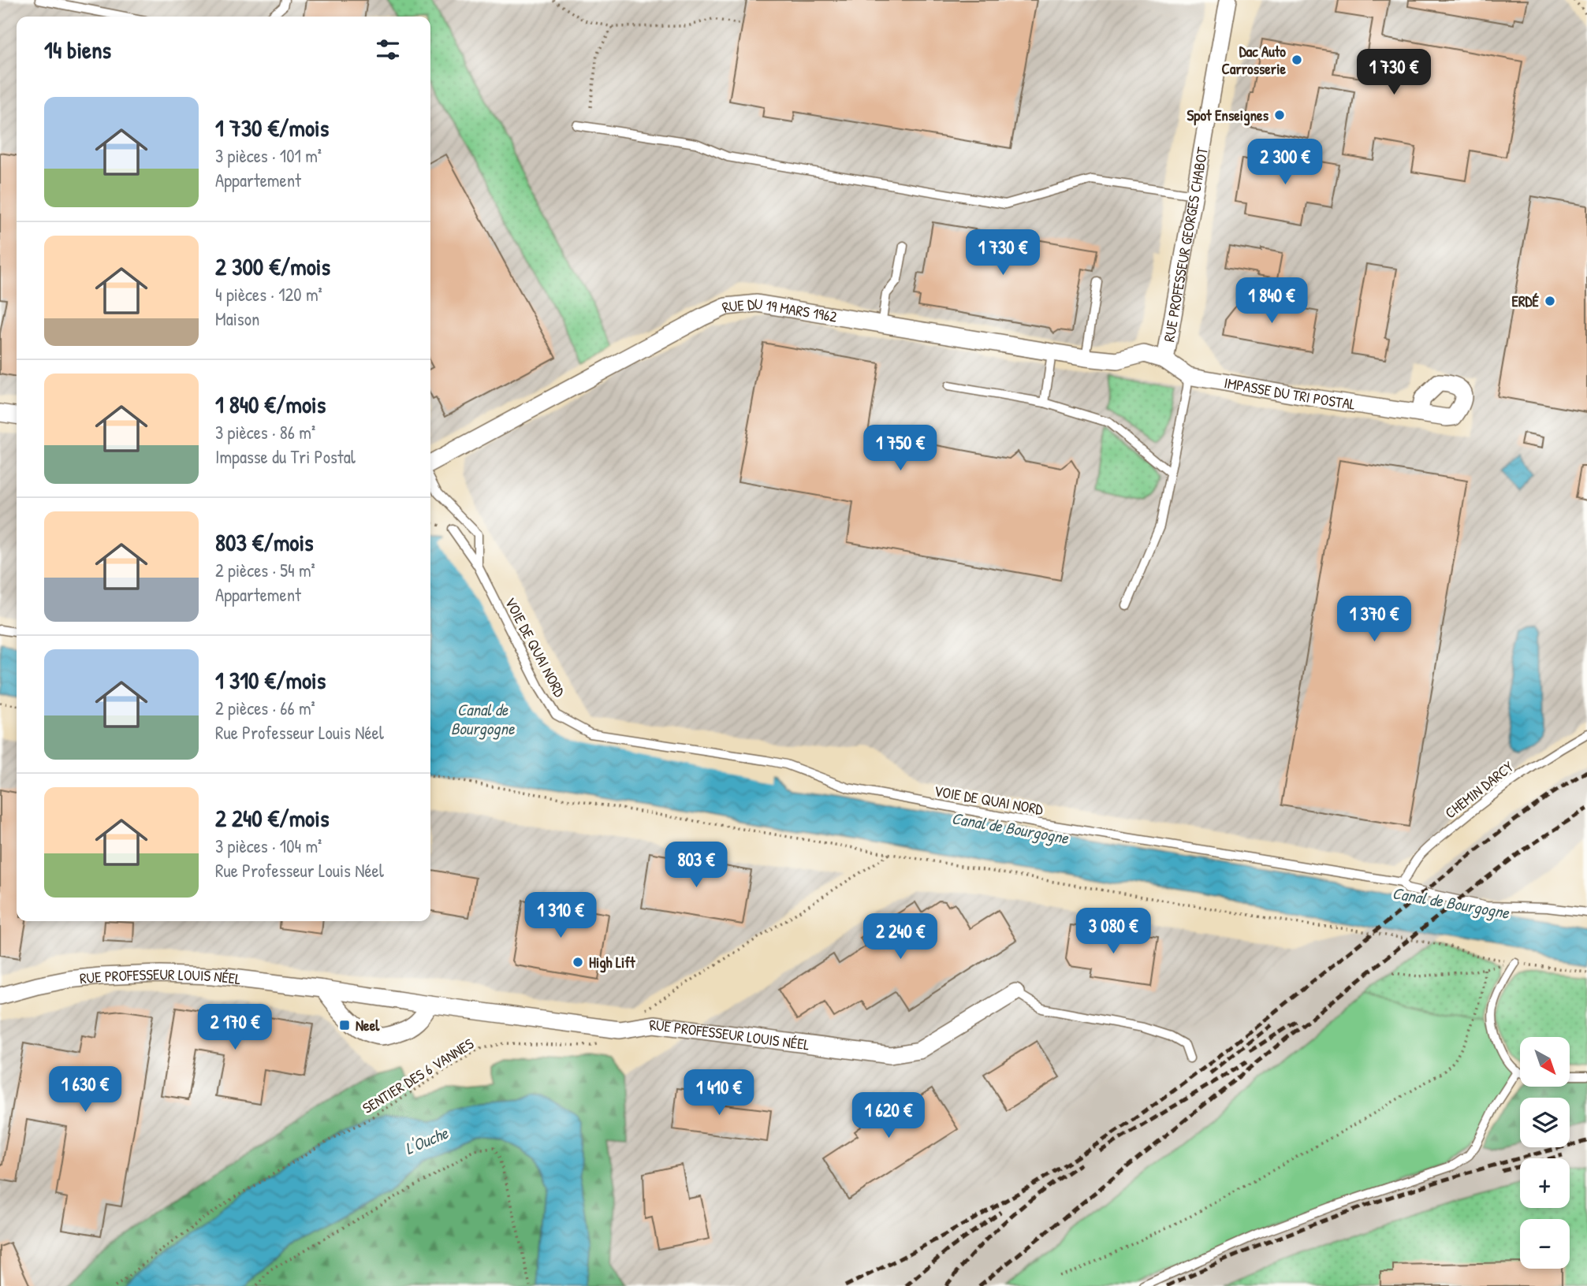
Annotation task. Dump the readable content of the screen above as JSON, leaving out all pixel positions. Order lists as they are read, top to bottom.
{
  "streets": {
    "street": [
      "RUE PROFESSEUR GEORGES CHABOT",
      "RUE DU 19 MARS 1962",
      "IMPASSE DU TRI POSTAL",
      "RUE PROFESSEUR LOUIS NÉEL"
    ],
    "lane": ["VOIE DE QUAI NORD", "CHEMIN DARCY"],
    "path": ["SENTIER DES 6 VANNES"]
  },
  "crossings": [
    ["RUE PROFESSEUR GEORGES CHABOT", "RUE DU 19 MARS 1962"],
    ["RUE PROFESSEUR GEORGES CHABOT", "IMPASSE DU TRI POSTAL"],
    ["RUE DU 19 MARS 1962", "IMPASSE DU TRI POSTAL"],
    ["VOIE DE QUAI NORD", "CHEMIN DARCY"],
    ["RUE PROFESSEUR LOUIS NÉEL", "SENTIER DES 6 VANNES"]
  ],
  "water": ["Canal de Bourgogne", "L'Ouche"],
  "places": {
    "other": [
      "Dac Auto Carrosserie",
      "Spot Enseignes",
      "ERDÉ",
      "High Lift"
    ],
    "transit": ["Neel"]
  },
  "north": "bottom right",
  "page": {
    "heading": "14 biens",
    "price": [
      "1 730 €",
      "2 300 €",
      "1 730 €",
      "1 840 €",
      "1 750 €",
      "1 370 €",
      "803 €",
      "1 310 €",
      "3 080 €",
      "2 240 €",
      "2 170 €",
      "1 630 €",
      "1 410 €",
      "1 620 €"
    ],
    "list": [
      {
        "name": "1 730 €/mois",
        "note": "3 pièces · 101 m² · Appartement"
      },
      {
        "name": "2 300 €/mois",
        "note": "4 pièces · 120 m² · Maison"
      },
      {
        "name": "1 840 €/mois",
        "note": "3 pièces · 86 m² · Impasse du Tri Postal"
      },
      {
        "name": "803 €/mois",
        "note": "2 pièces · 54 m² · Appartement"
      },
      {
        "name": "1 310 €/mois",
        "note": "2 pièces · 66 m² · Rue Professeur Louis Néel"
      },
      {
        "name": "2 240 €/mois",
        "note": "3 pièces · 104 m² · Rue Professeur Louis Néel"
      }
    ],
    "map_buttons": ["+", "−"]
  }
}
